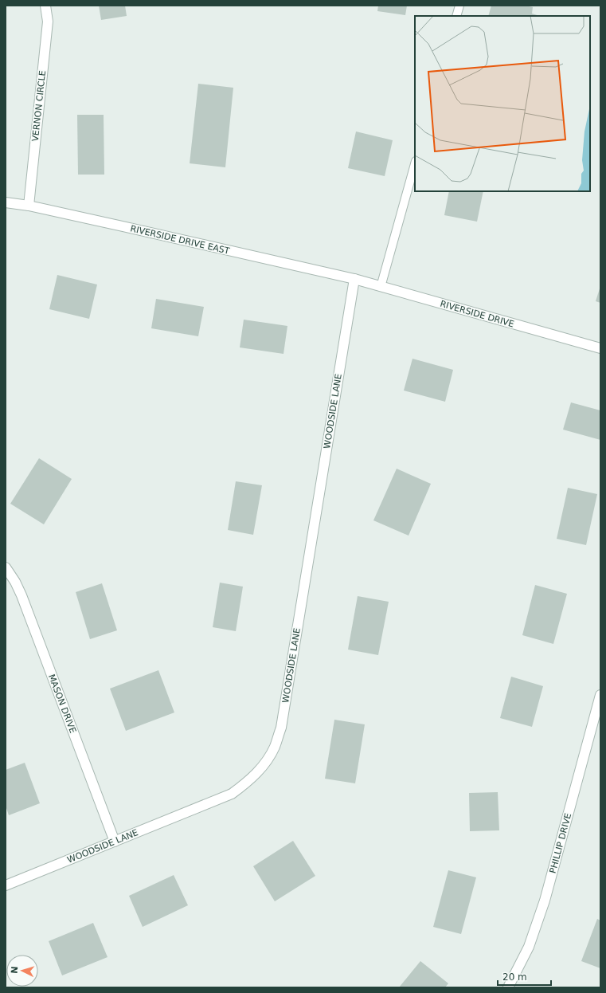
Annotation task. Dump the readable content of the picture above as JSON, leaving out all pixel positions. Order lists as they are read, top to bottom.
{
  "streets": {
    "street": [
      "VERNON CIRCLE",
      "RIVERSIDE DRIVE EAST",
      "RIVERSIDE DRIVE",
      "WOODSIDE LANE",
      "MASON DRIVE",
      "PHILLIP DRIVE"
    ]
  },
  "crossings": [
    ["VERNON CIRCLE", "RIVERSIDE DRIVE EAST"],
    ["RIVERSIDE DRIVE EAST", "RIVERSIDE DRIVE"],
    ["RIVERSIDE DRIVE EAST", "WOODSIDE LANE"],
    ["RIVERSIDE DRIVE", "WOODSIDE LANE"],
    ["WOODSIDE LANE", "MASON DRIVE"]
  ],
  "scale_bar": "20 m",
  "north": "left"
}
